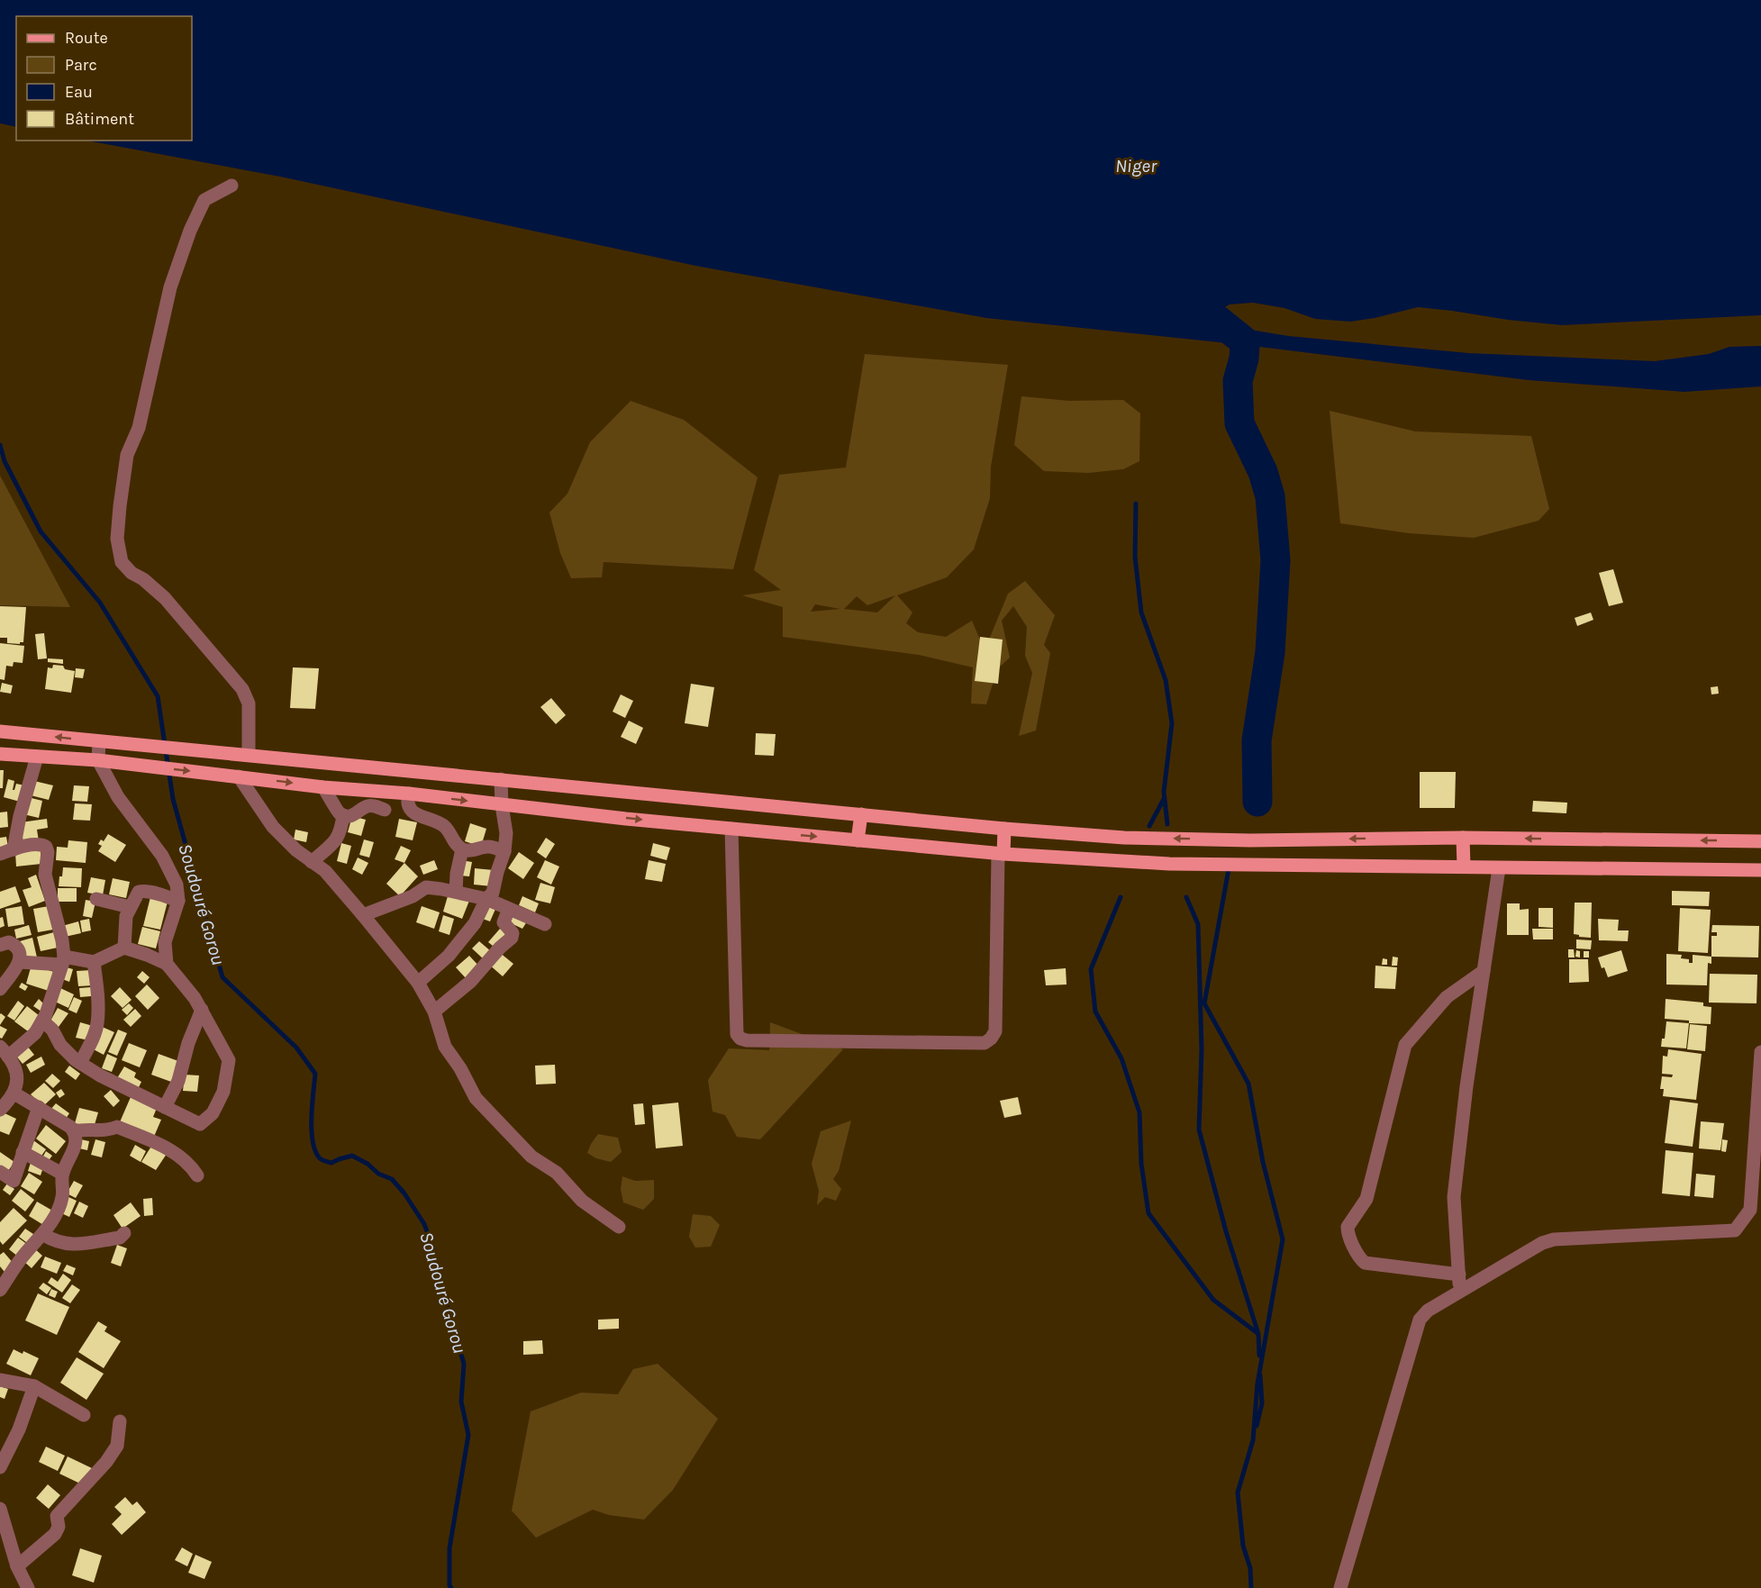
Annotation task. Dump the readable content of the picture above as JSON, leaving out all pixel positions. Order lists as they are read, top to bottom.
{
  "water": ["Niger", "Soudouré Gorou"],
  "legend": [
    "Route",
    "Parc",
    "Eau",
    "Bâtiment"
  ]
}
